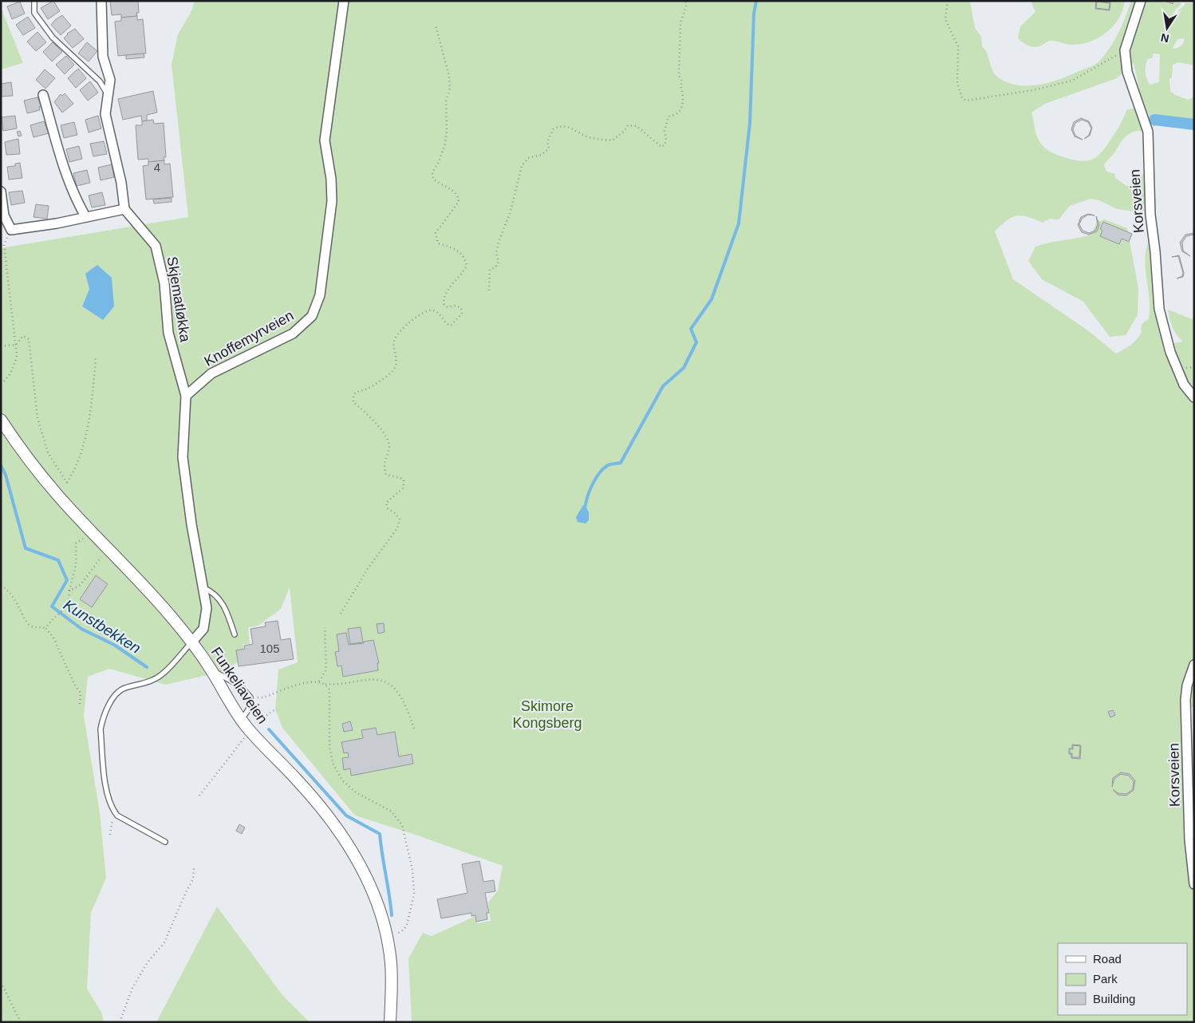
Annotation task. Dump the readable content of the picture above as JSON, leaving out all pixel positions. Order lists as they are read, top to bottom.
{
  "streets": {
    "street": [
      "Korsveien",
      "Skjematløkka",
      "Knoffemyrveien",
      "Funkeliaveien"
    ]
  },
  "crossings": [
    ["Skjematløkka", "Knoffemyrveien"]
  ],
  "water": ["Kunstbekken"],
  "parks": ["Skimore Kongsberg"],
  "house_numbers": ["4", "105"],
  "legend": ["Road", "Park", "Building"],
  "north": "bottom"
}
